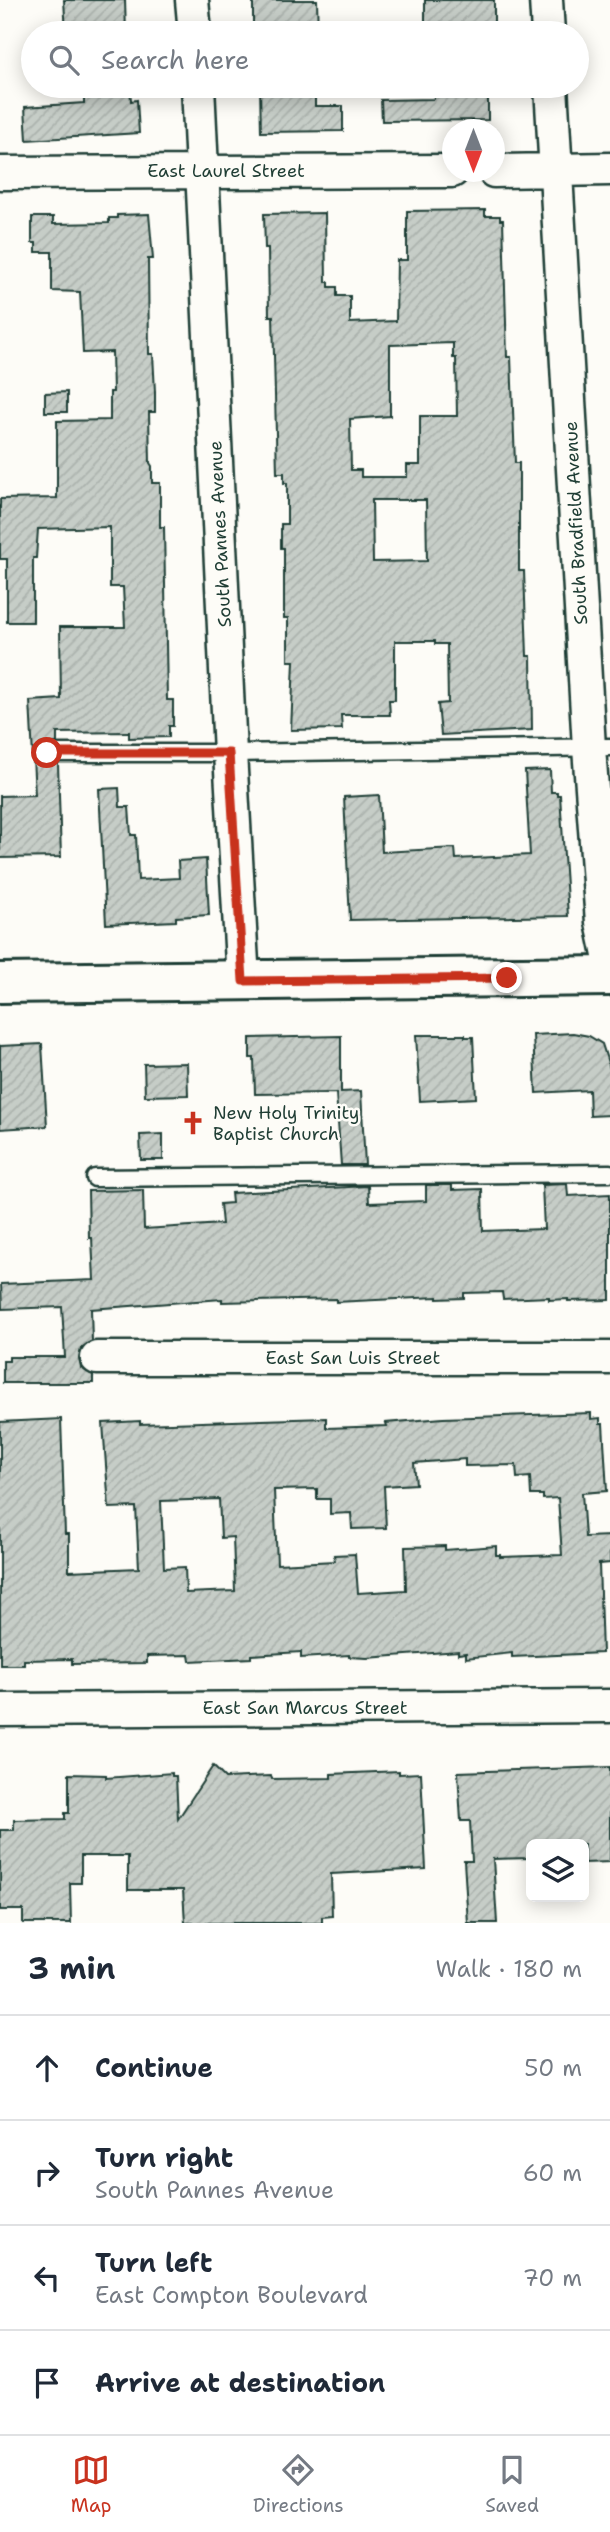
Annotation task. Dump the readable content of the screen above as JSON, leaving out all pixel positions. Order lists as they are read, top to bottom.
{
  "streets": {
    "street": [
      "East Laurel Street",
      "South Bradfield Avenue",
      "South Pannes Avenue",
      "East San Luis Street",
      "East San Marcus Street"
    ]
  },
  "crossings": [
    ["East Laurel Street", "South Pannes Avenue"]
  ],
  "places": {
    "church": ["New Holy Trinity Baptist Church"]
  },
  "north": "bottom",
  "page": {
    "search": "Search here",
    "heading": ["3 min", "Walk · 180 m"],
    "list": [
      ["Continue", "50 m"],
      ["Turn right", "South Pannes Avenue", "60 m"],
      ["Turn left", "East Compton Boulevard", "70 m"],
      "Arrive at destination"
    ],
    "nav": ["Map", "Directions", "Saved"]
  }
}
